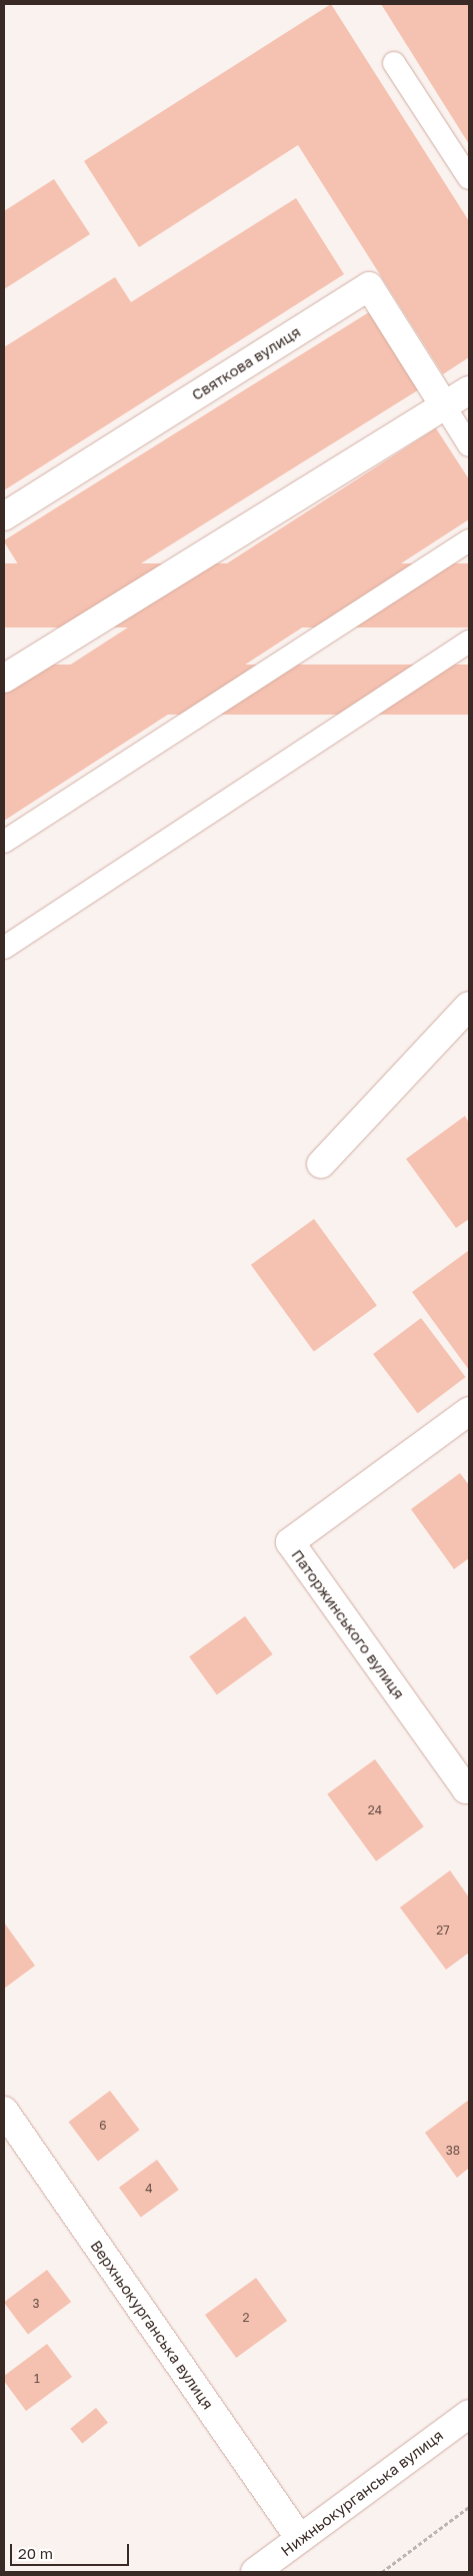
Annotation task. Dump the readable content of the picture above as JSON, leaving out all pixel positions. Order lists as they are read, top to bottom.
{
  "streets": {
    "street": [
      "Святкова вулиця",
      "Паторжинського вулиця",
      "Верхньокурганська вулиця",
      "Нижньокурганська вулиця"
    ]
  },
  "crossings": [
    ["Верхньокурганська вулиця", "Нижньокурганська вулиця"]
  ],
  "house_numbers": [
    "24",
    "27",
    "6",
    "38",
    "4",
    "3",
    "2",
    "1"
  ],
  "scale_bar": "20 m"
}
